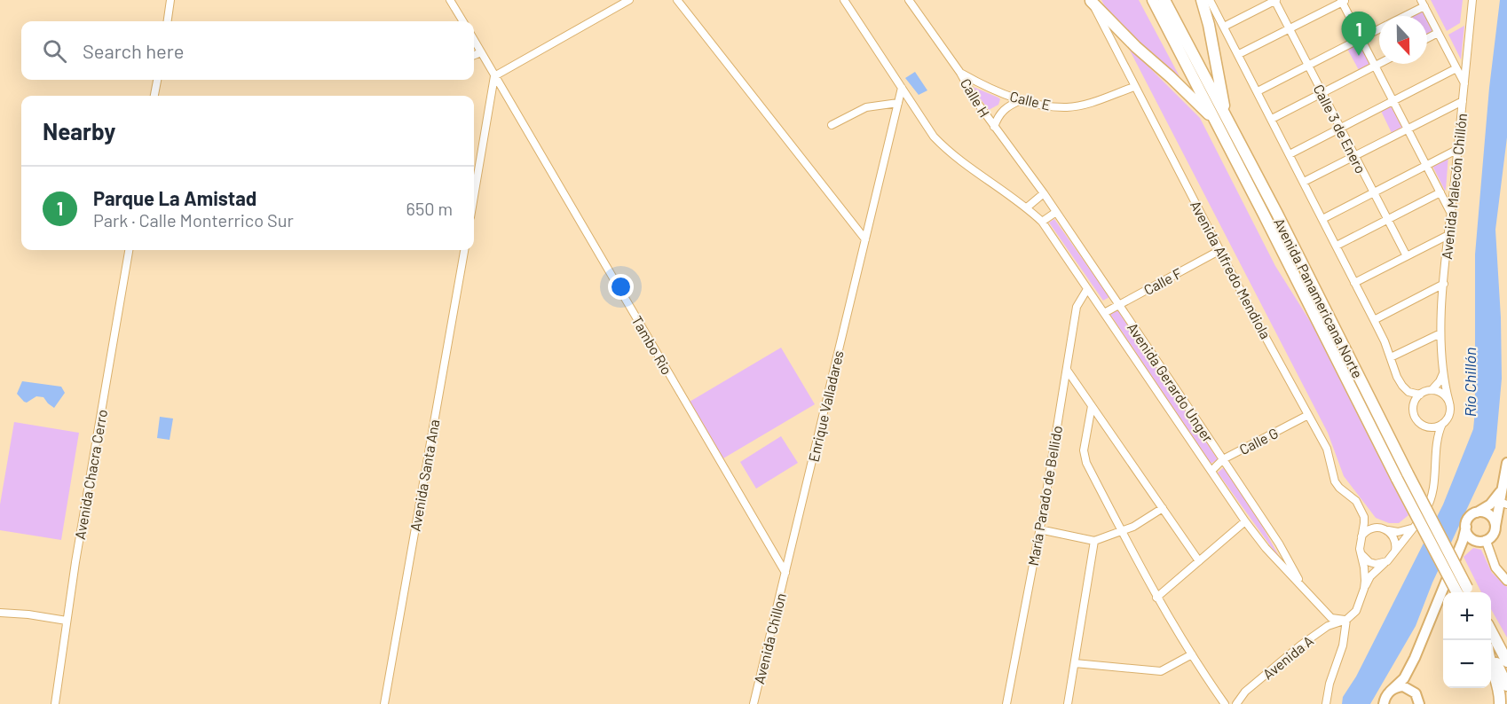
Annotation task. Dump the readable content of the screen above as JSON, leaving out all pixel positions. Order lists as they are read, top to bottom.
{
  "streets": {
    "highway": ["Avenida Panamericana Norte"],
    "street": [
      "Calle H",
      "Calle E",
      "Calle 3 de Enero",
      "Avenida Malecón Chillón",
      "Avenida Alfredo Mendiola",
      "Calle F",
      "Tambo Rio",
      "Avenida Gerardo Unger",
      "Enrique Valladares",
      "Calle G",
      "Avenida Chacra Cerro",
      "Avenida Santa Ana",
      "María Parado de Bellido",
      "Avenida Chillon",
      "Avenida A"
    ]
  },
  "crossings": [
    ["Calle H", "Calle E"],
    ["Calle H", "Avenida Gerardo Unger"],
    ["Calle E", "Avenida Alfredo Mendiola"],
    ["Avenida Alfredo Mendiola", "Calle F"],
    ["Avenida Alfredo Mendiola", "Avenida Gerardo Unger"],
    ["Avenida Alfredo Mendiola", "Calle G"],
    ["Avenida Alfredo Mendiola", "Avenida A"],
    ["Calle F", "Avenida Gerardo Unger"],
    ["Tambo Rio", "Enrique Valladares"],
    ["Tambo Rio", "Avenida Chillon"],
    ["Avenida Gerardo Unger", "Enrique Valladares"],
    ["Avenida Gerardo Unger", "Calle G"],
    ["Avenida Gerardo Unger", "María Parado de Bellido"],
    ["Avenida Gerardo Unger", "Avenida A"],
    ["Enrique Valladares", "Avenida Chillon"]
  ],
  "water": ["Río Chillón"],
  "north": "bottom",
  "page": {
    "pins": "1",
    "search": "Search here",
    "heading": "Nearby",
    "list": [
      {
        "mark": "1",
        "name": "Parque La Amistad",
        "note": "Park · Calle Monterrico Sur",
        "value": "650 m"
      }
    ],
    "map_buttons": ["+", "−"]
  }
}
